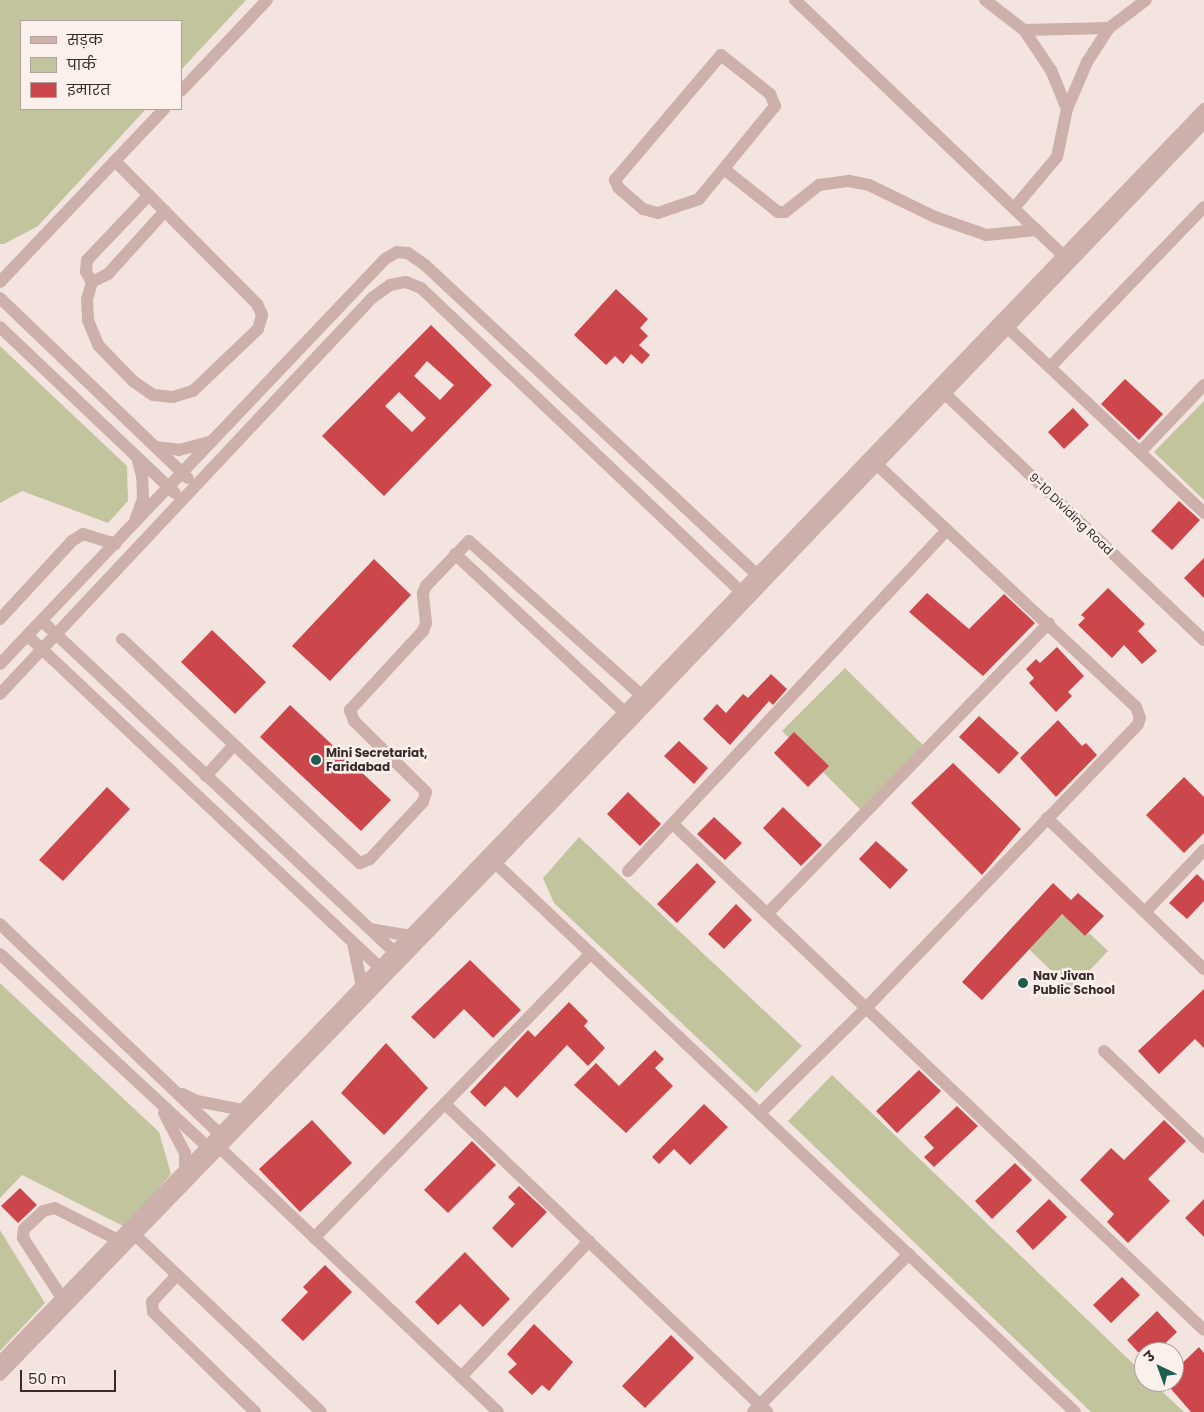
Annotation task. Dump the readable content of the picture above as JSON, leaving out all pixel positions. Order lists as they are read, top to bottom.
{
  "streets": {
    "street": ["9-10 Dividing Road"]
  },
  "places": ["Mini Secretariat, Faridabad", "Nav Jivan Public School"],
  "legend": ["सड़क", "पार्क", "इमारत"],
  "scale_bar": "50 m",
  "north": "top left"
}
